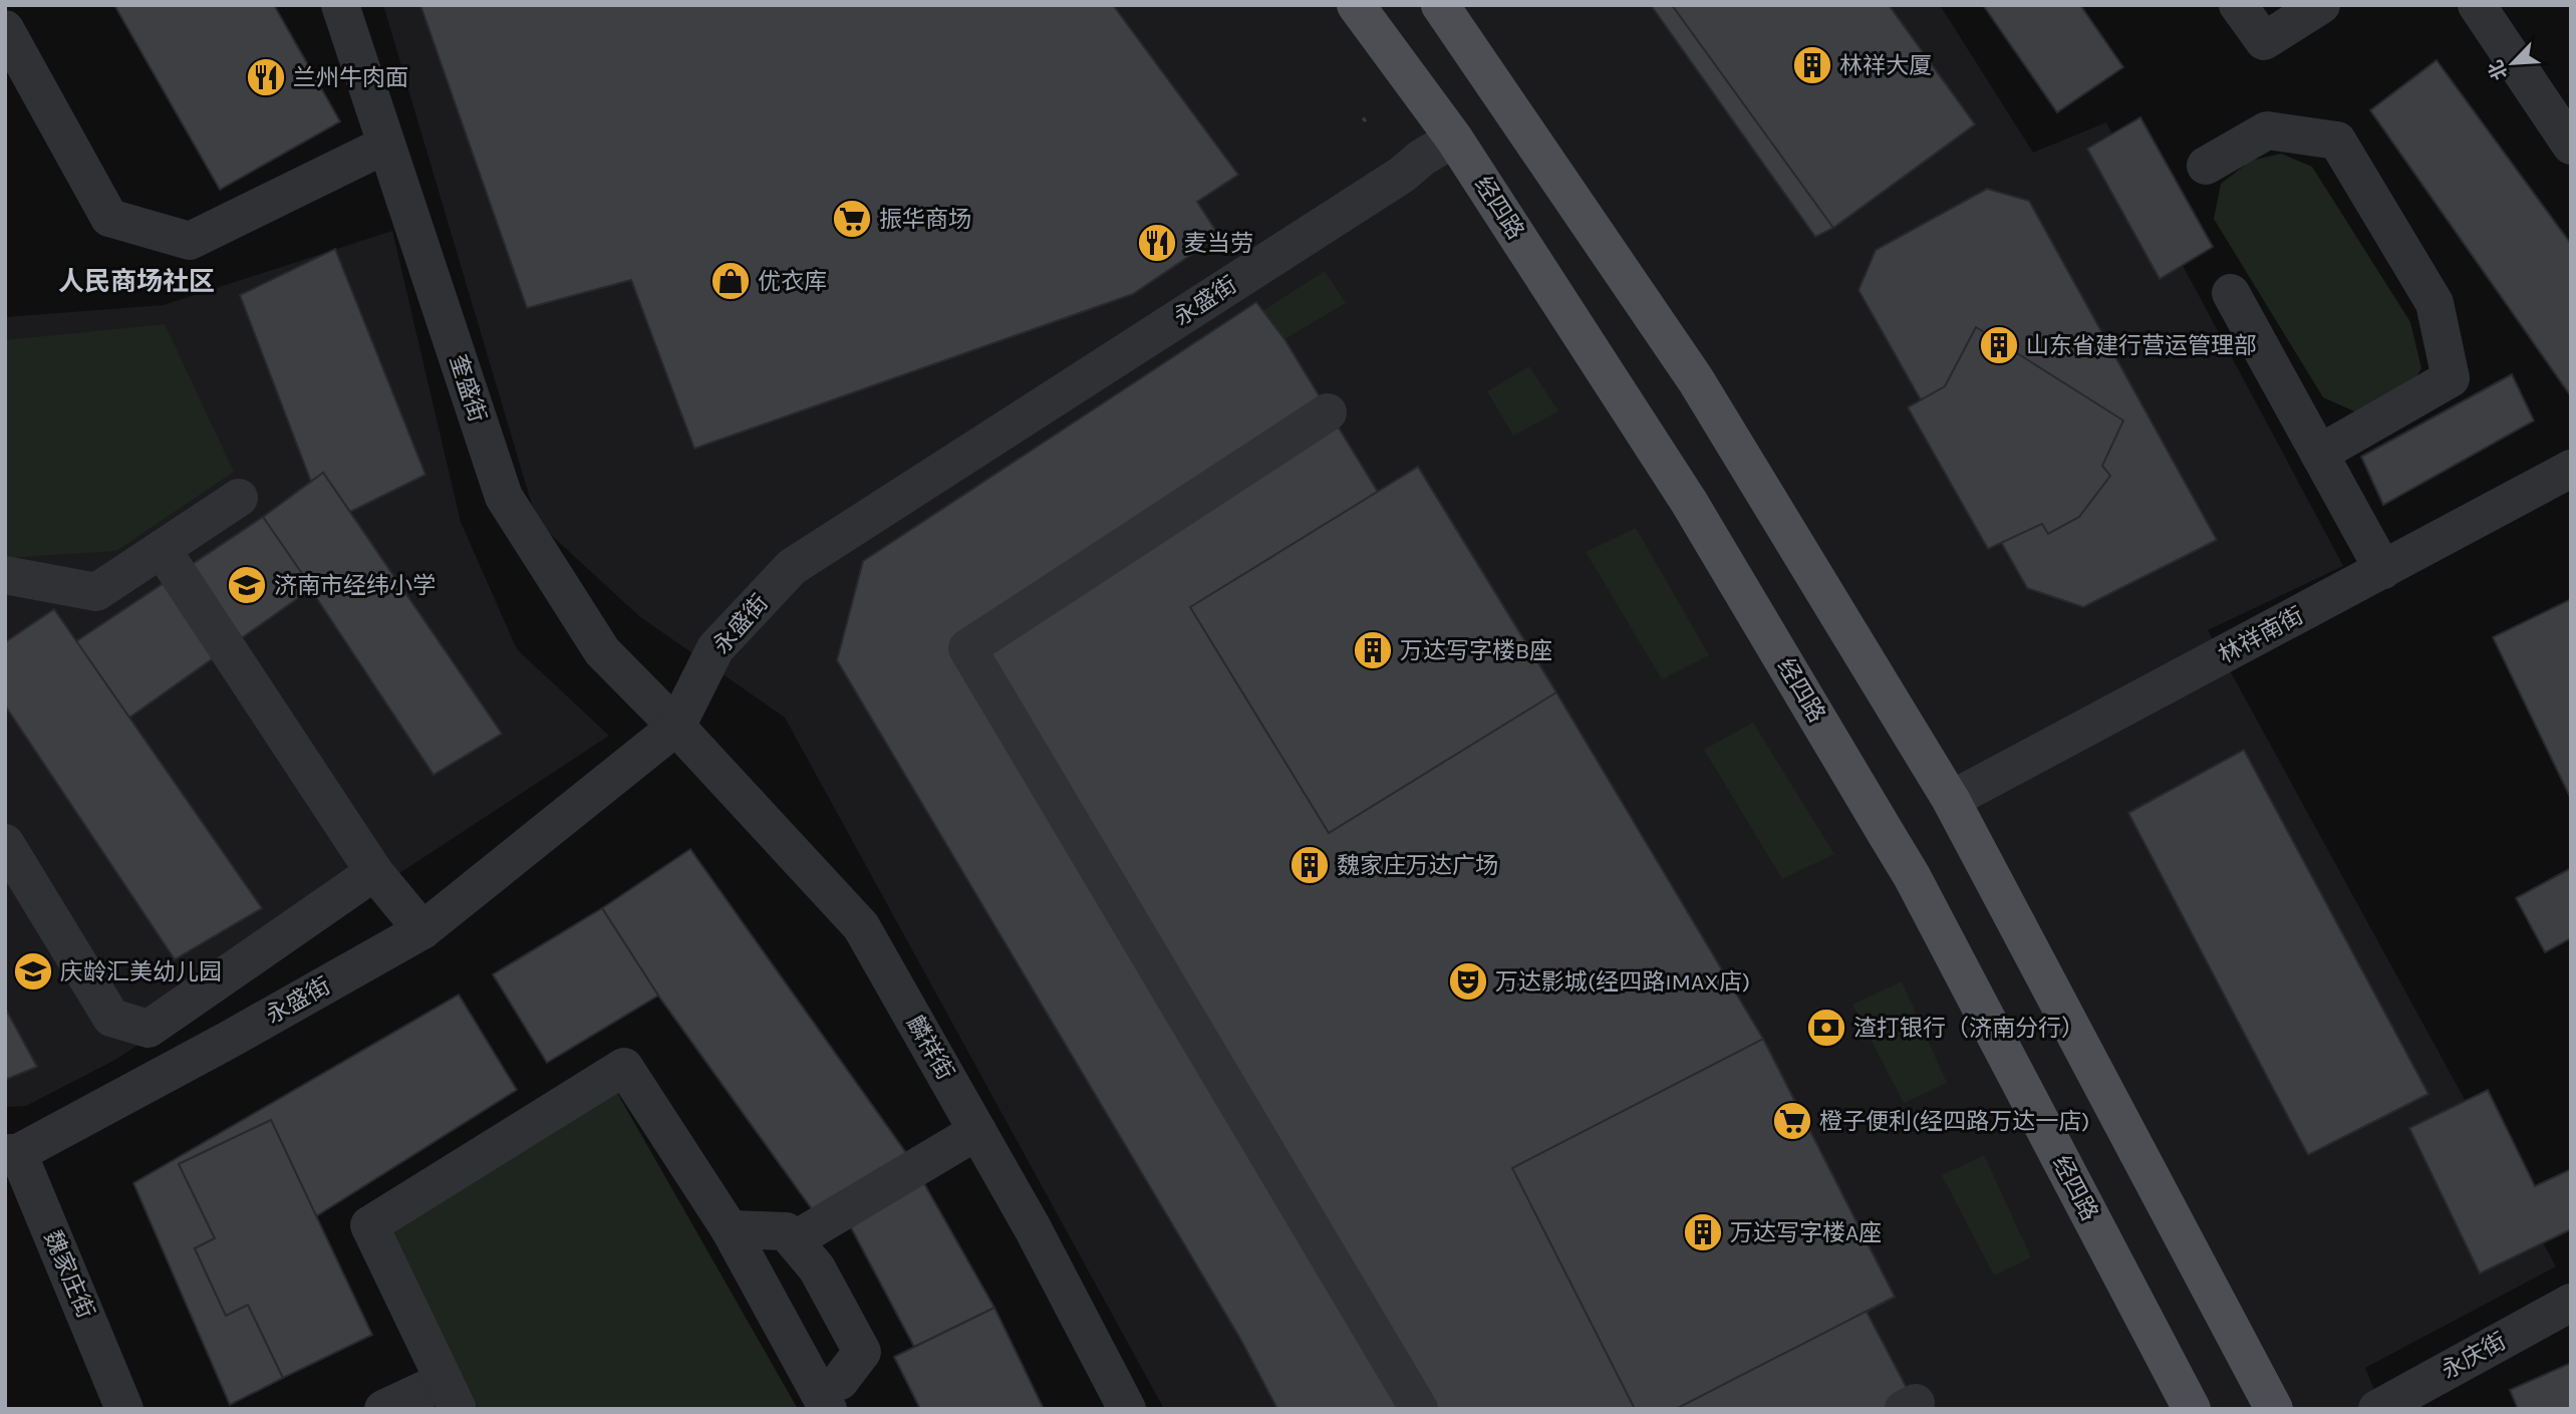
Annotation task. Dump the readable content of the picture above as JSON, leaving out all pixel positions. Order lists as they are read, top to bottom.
{
  "streets": {
    "main road": ["经四路"],
    "street": [
      "永盛街",
      "奎盛街",
      "林祥南街",
      "麟祥街",
      "魏家庄街",
      "永庆街"
    ]
  },
  "crossings": [
    ["经四路", "永盛街"],
    ["永盛街", "奎盛街"],
    ["永盛街", "麟祥街"],
    ["永盛街", "魏家庄街"],
    ["奎盛街", "麟祥街"]
  ],
  "districts": ["人民商场社区"],
  "places": {
    "building": [
      "林祥大厦",
      "山东省建行营运管理部",
      "万达写字楼B座",
      "魏家庄万达广场",
      "万达写字楼A座"
    ],
    "restaurant": ["兰州牛肉面", "麦当劳"],
    "supermarket": ["振华商场", "橙子便利(经四路万达一店)"],
    "shop": ["优衣库"],
    "school or university": ["济南市经纬小学", "庆龄汇美幼儿园"],
    "theatre": ["万达影城(经四路IMAX店)"],
    "bank": ["渣打银行（济南分行）"]
  },
  "north": "bottom left"
}
